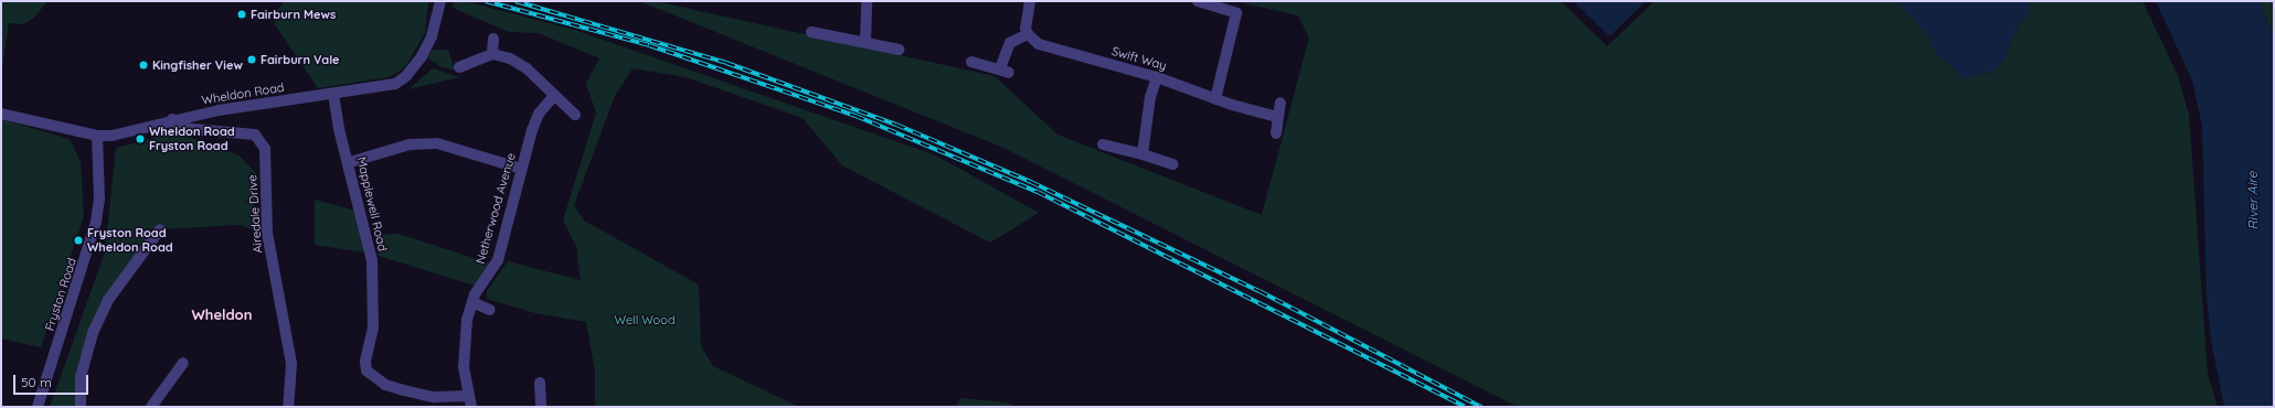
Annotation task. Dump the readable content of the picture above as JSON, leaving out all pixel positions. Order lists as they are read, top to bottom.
{
  "streets": {
    "street": [
      "Swift Way",
      "Wheldon Road",
      "Mapplewell Road",
      "Netherwood Avenue",
      "Airedale Drive",
      "Fryston Road"
    ]
  },
  "crossings": [
    ["Wheldon Road", "Mapplewell Road"],
    ["Wheldon Road", "Airedale Drive"],
    ["Wheldon Road", "Fryston Road"],
    ["Mapplewell Road", "Netherwood Avenue"]
  ],
  "districts": ["Wheldon"],
  "water": ["River Aire"],
  "parks": ["Well Wood"],
  "places": [
    "Fairburn Mews",
    "Fairburn Vale",
    "Kingfisher View",
    "Wheldon Road Fryston Road",
    "Fryston Road Wheldon Road"
  ],
  "scale_bar": "50 m"
}
